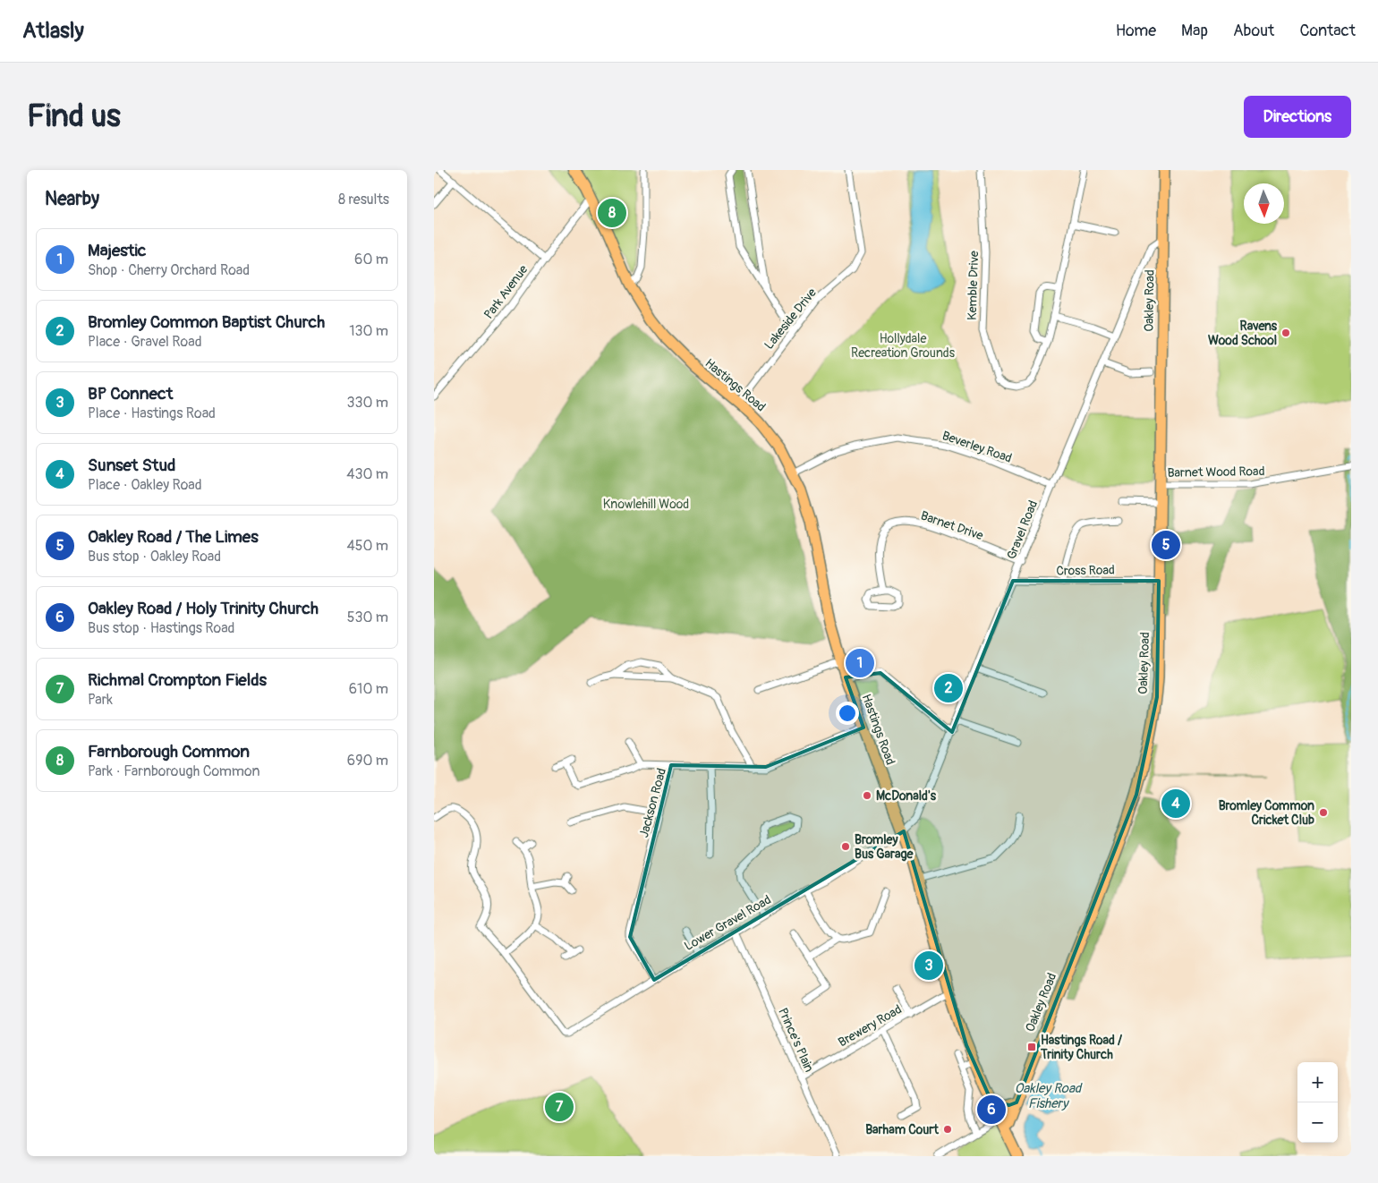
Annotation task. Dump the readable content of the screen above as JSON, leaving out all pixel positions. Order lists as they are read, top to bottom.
{
  "streets": {
    "main road": ["Oakley Road", "Hastings Road"],
    "street": [
      "Kemble Drive",
      "Park Avenue",
      "Lakeside Drive",
      "Beverley Road",
      "Barnet Wood Road",
      "Barnet Drive",
      "Gravel Road",
      "Cross Road",
      "Jackson Road",
      "Lower Gravel Road",
      "Brewery Road",
      "Prince's Plain"
    ]
  },
  "crossings": [
    ["Park Avenue", "Hastings Road"],
    ["Oakley Road", "Hastings Road"],
    ["Oakley Road", "Barnet Wood Road"],
    ["Oakley Road", "Gravel Road"],
    ["Oakley Road", "Cross Road"],
    ["Lakeside Drive", "Hastings Road"],
    ["Hastings Road", "Beverley Road"],
    ["Hastings Road", "Gravel Road"],
    ["Hastings Road", "Jackson Road"],
    ["Hastings Road", "Lower Gravel Road"],
    ["Hastings Road", "Brewery Road"],
    ["Beverley Road", "Gravel Road"],
    ["Barnet Drive", "Gravel Road"],
    ["Gravel Road", "Cross Road"],
    ["Gravel Road", "Lower Gravel Road"],
    ["Jackson Road", "Lower Gravel Road"],
    ["Lower Gravel Road", "Prince's Plain"],
    ["Brewery Road", "Prince's Plain"]
  ],
  "water": ["Oakley Road Fishery"],
  "parks": ["Hollydale Recreation Grounds", "Knowlehill Wood"],
  "places": {
    "other": [
      "Ravens Wood School",
      "McDonald's",
      "Bromley Common Cricket Club",
      "Bromley Bus Garage",
      "Barham Court"
    ],
    "transit": ["Hastings Road / Trinity Church"]
  },
  "north": "bottom",
  "page": {
    "header": "Atlasly",
    "nav": [
      "Home",
      "Map",
      "About",
      "Contact"
    ],
    "buttons": "Directions",
    "title": "Find us",
    "heading": ["Nearby", "8 results"],
    "pins": [
      "8",
      "5",
      "1",
      "2",
      "4",
      "3",
      "7",
      "6"
    ],
    "list": [
      {
        "mark": "1",
        "name": "Majestic",
        "note": "Shop · Cherry Orchard Road",
        "value": "60 m"
      },
      {
        "mark": "2",
        "name": "Bromley Common Baptist Church",
        "note": "Place · Gravel Road",
        "value": "130 m"
      },
      {
        "mark": "3",
        "name": "BP Connect",
        "note": "Place · Hastings Road",
        "value": "330 m"
      },
      {
        "mark": "4",
        "name": "Sunset Stud",
        "note": "Place · Oakley Road",
        "value": "430 m"
      },
      {
        "mark": "5",
        "name": "Oakley Road / The Limes",
        "note": "Bus stop · Oakley Road",
        "value": "450 m"
      },
      {
        "mark": "6",
        "name": "Oakley Road / Holy Trinity Church",
        "note": "Bus stop · Hastings Road",
        "value": "530 m"
      },
      {
        "mark": "7",
        "name": "Richmal Crompton Fields",
        "note": "Park",
        "value": "610 m"
      },
      {
        "mark": "8",
        "name": "Farnborough Common",
        "note": "Park · Farnborough Common",
        "value": "690 m"
      }
    ],
    "map_buttons": ["+", "−"]
  }
}
